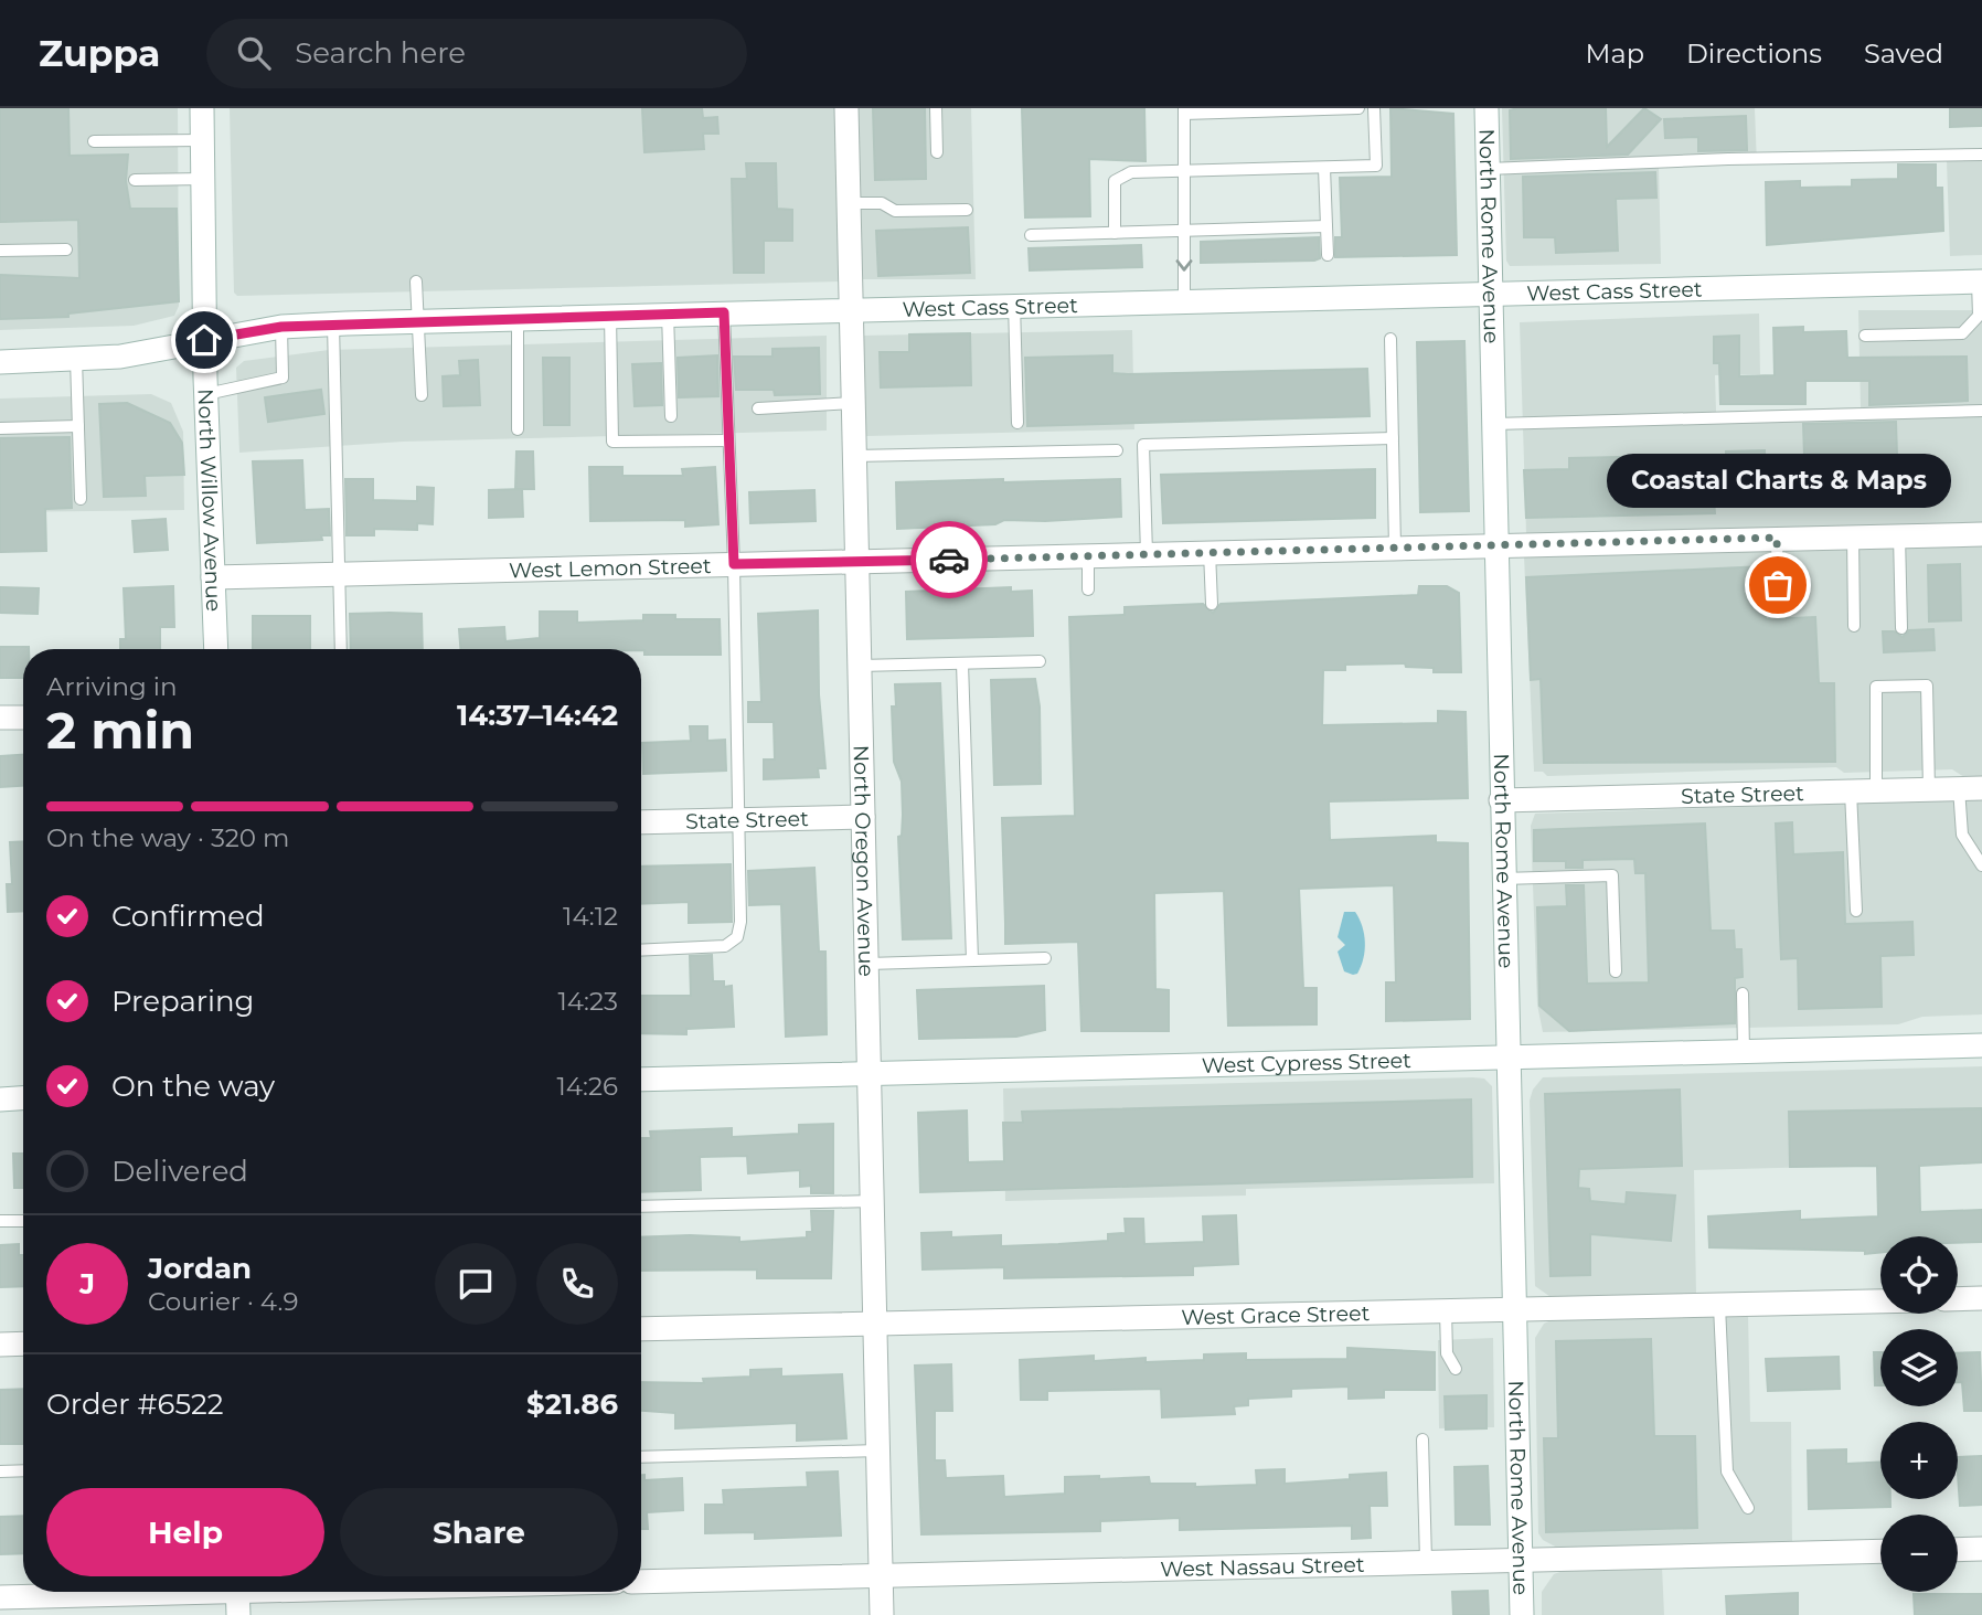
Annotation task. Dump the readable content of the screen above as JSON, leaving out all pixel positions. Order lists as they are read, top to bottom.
{
  "streets": {
    "street": [
      "North Rome Avenue",
      "West Cass Street",
      "North Willow Avenue",
      "West Lemon Street",
      "State Street",
      "North Oregon Avenue",
      "West Cypress Street",
      "West Grace Street",
      "West Nassau Street"
    ]
  },
  "crossings": [
    ["North Rome Avenue", "West Cass Street"],
    ["North Rome Avenue", "West Lemon Street"],
    ["North Rome Avenue", "State Street"],
    ["North Rome Avenue", "West Cypress Street"],
    ["North Rome Avenue", "West Grace Street"],
    ["North Rome Avenue", "West Nassau Street"],
    ["West Cass Street", "North Willow Avenue"],
    ["West Cass Street", "North Oregon Avenue"],
    ["North Willow Avenue", "West Lemon Street"],
    ["West Lemon Street", "North Oregon Avenue"],
    ["State Street", "North Oregon Avenue"],
    ["North Oregon Avenue", "West Cypress Street"],
    ["North Oregon Avenue", "West Grace Street"],
    ["North Oregon Avenue", "West Nassau Street"]
  ],
  "places": ["Coastal Charts & Maps"],
  "page": {
    "header": "Zuppa",
    "search": "Search here",
    "nav": ["Map", "Directions", "Saved"],
    "bubble": "Coastal Charts & Maps",
    "heading": ["2 min", "Arriving in", "14:37–14:42"],
    "panel": [
      "Jordan",
      "Courier · 4.9",
      "Order #6522",
      "$21.86"
    ],
    "bar": "On the way · 320 m",
    "list": [
      ["Confirmed", "14:12"],
      ["Preparing", "14:23"],
      ["On the way", "14:26"],
      "Delivered"
    ],
    "map_buttons": ["+", "−"],
    "round": "J",
    "buttons": ["Help", "Share"]
  }
}
